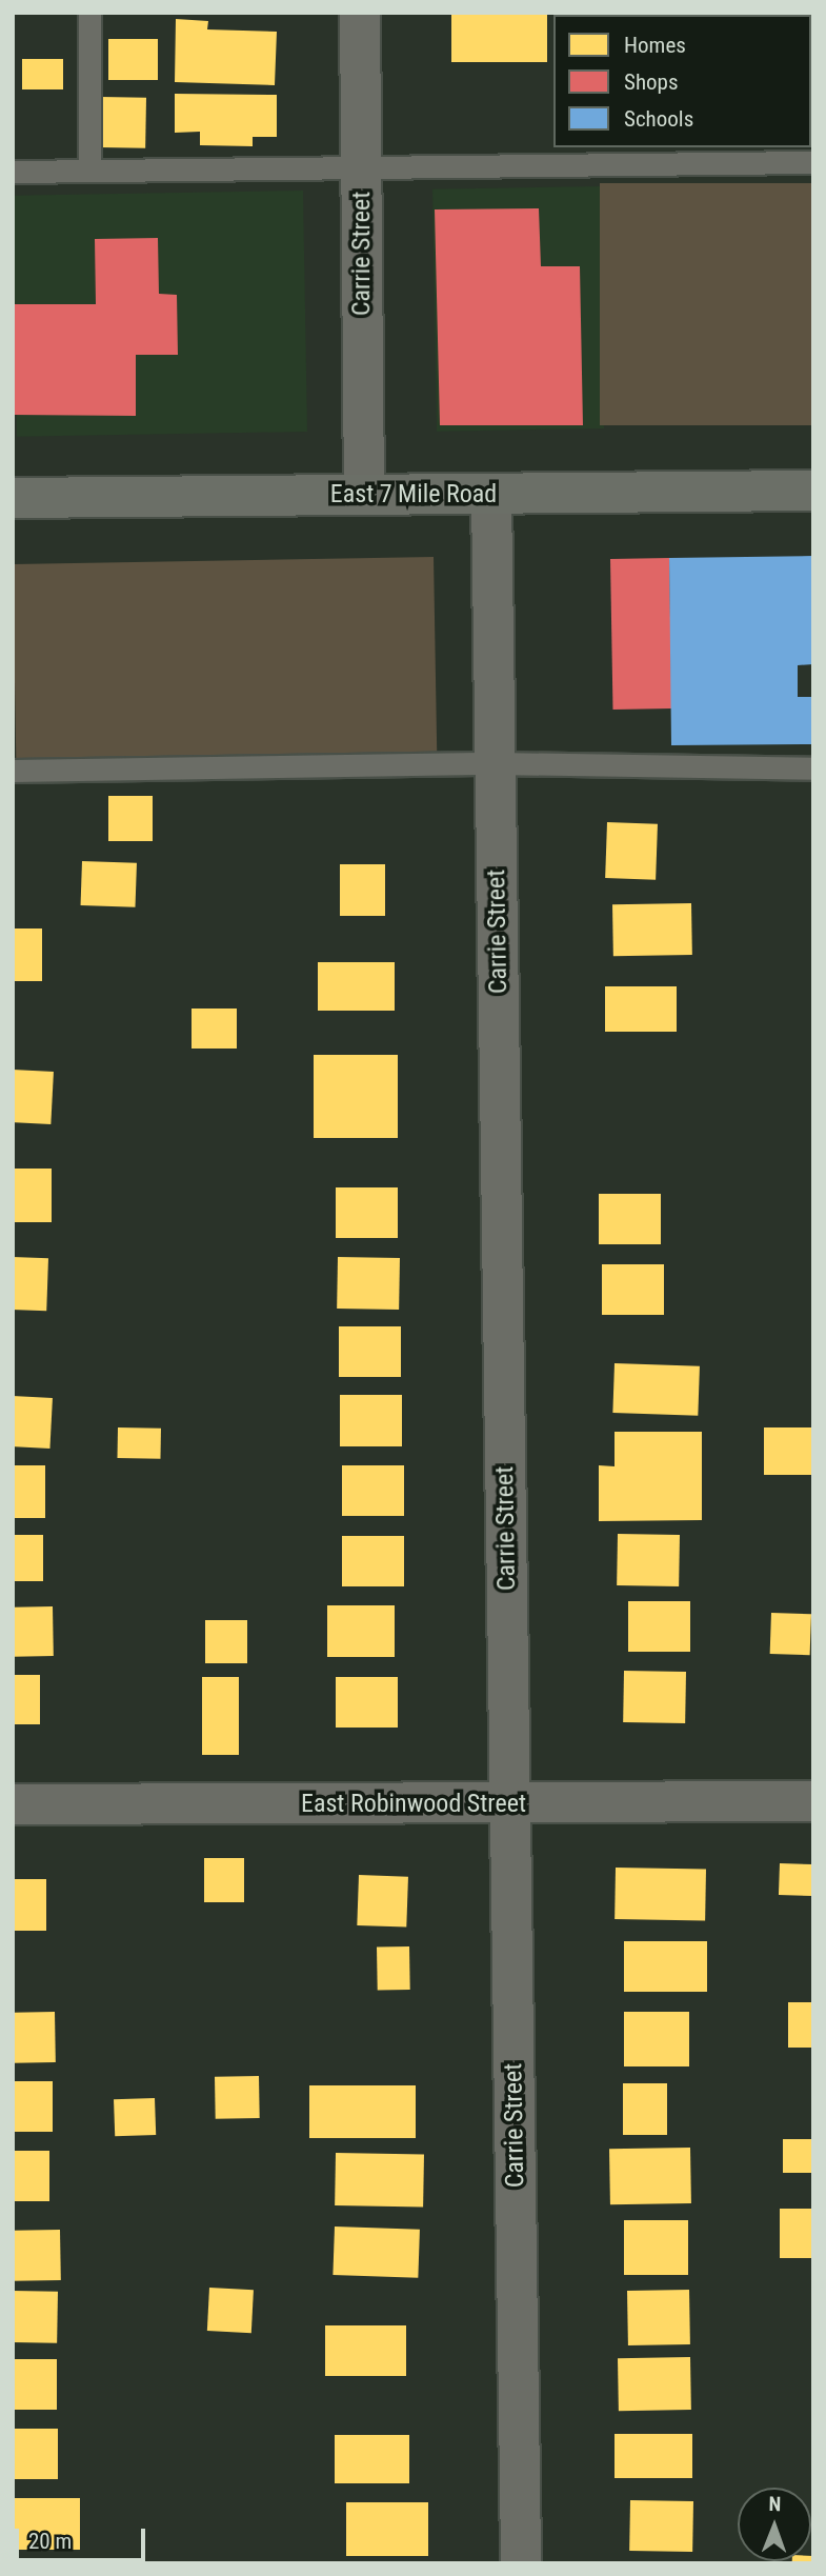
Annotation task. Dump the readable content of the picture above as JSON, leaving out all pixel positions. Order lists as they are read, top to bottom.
{
  "streets": {
    "street": ["Carrie Street", "East 7 Mile Road", "East Robinwood Street"]
  },
  "crossings": [
    ["Carrie Street", "East 7 Mile Road"],
    ["Carrie Street", "East Robinwood Street"]
  ],
  "legend": ["Homes", "Shops", "Schools"],
  "scale_bar": "20 m",
  "north": "top"
}
